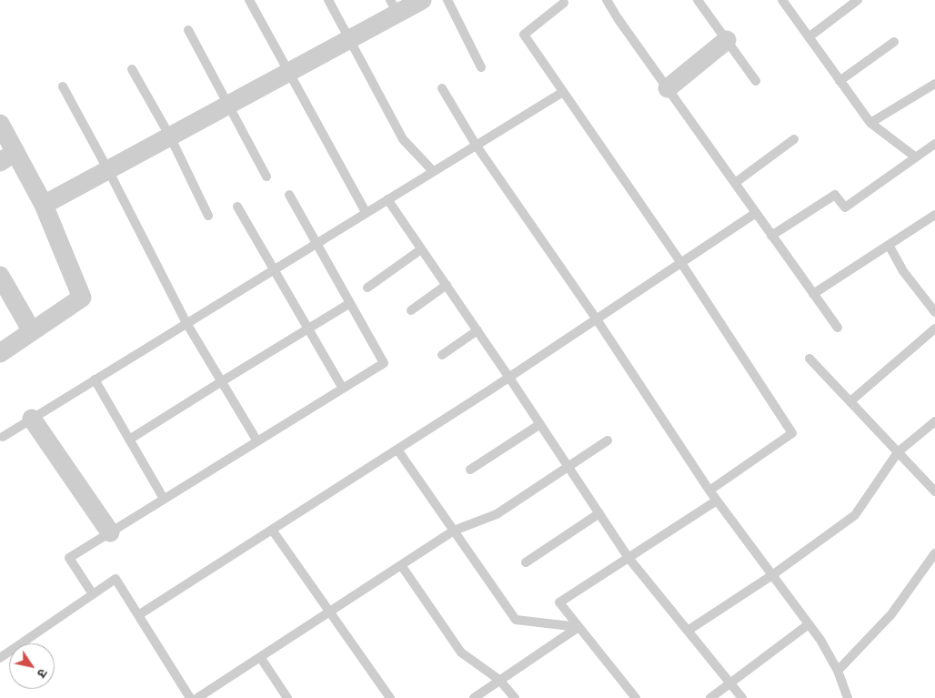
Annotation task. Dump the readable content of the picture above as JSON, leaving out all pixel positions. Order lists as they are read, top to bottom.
{
  "north": "bottom right"
}
